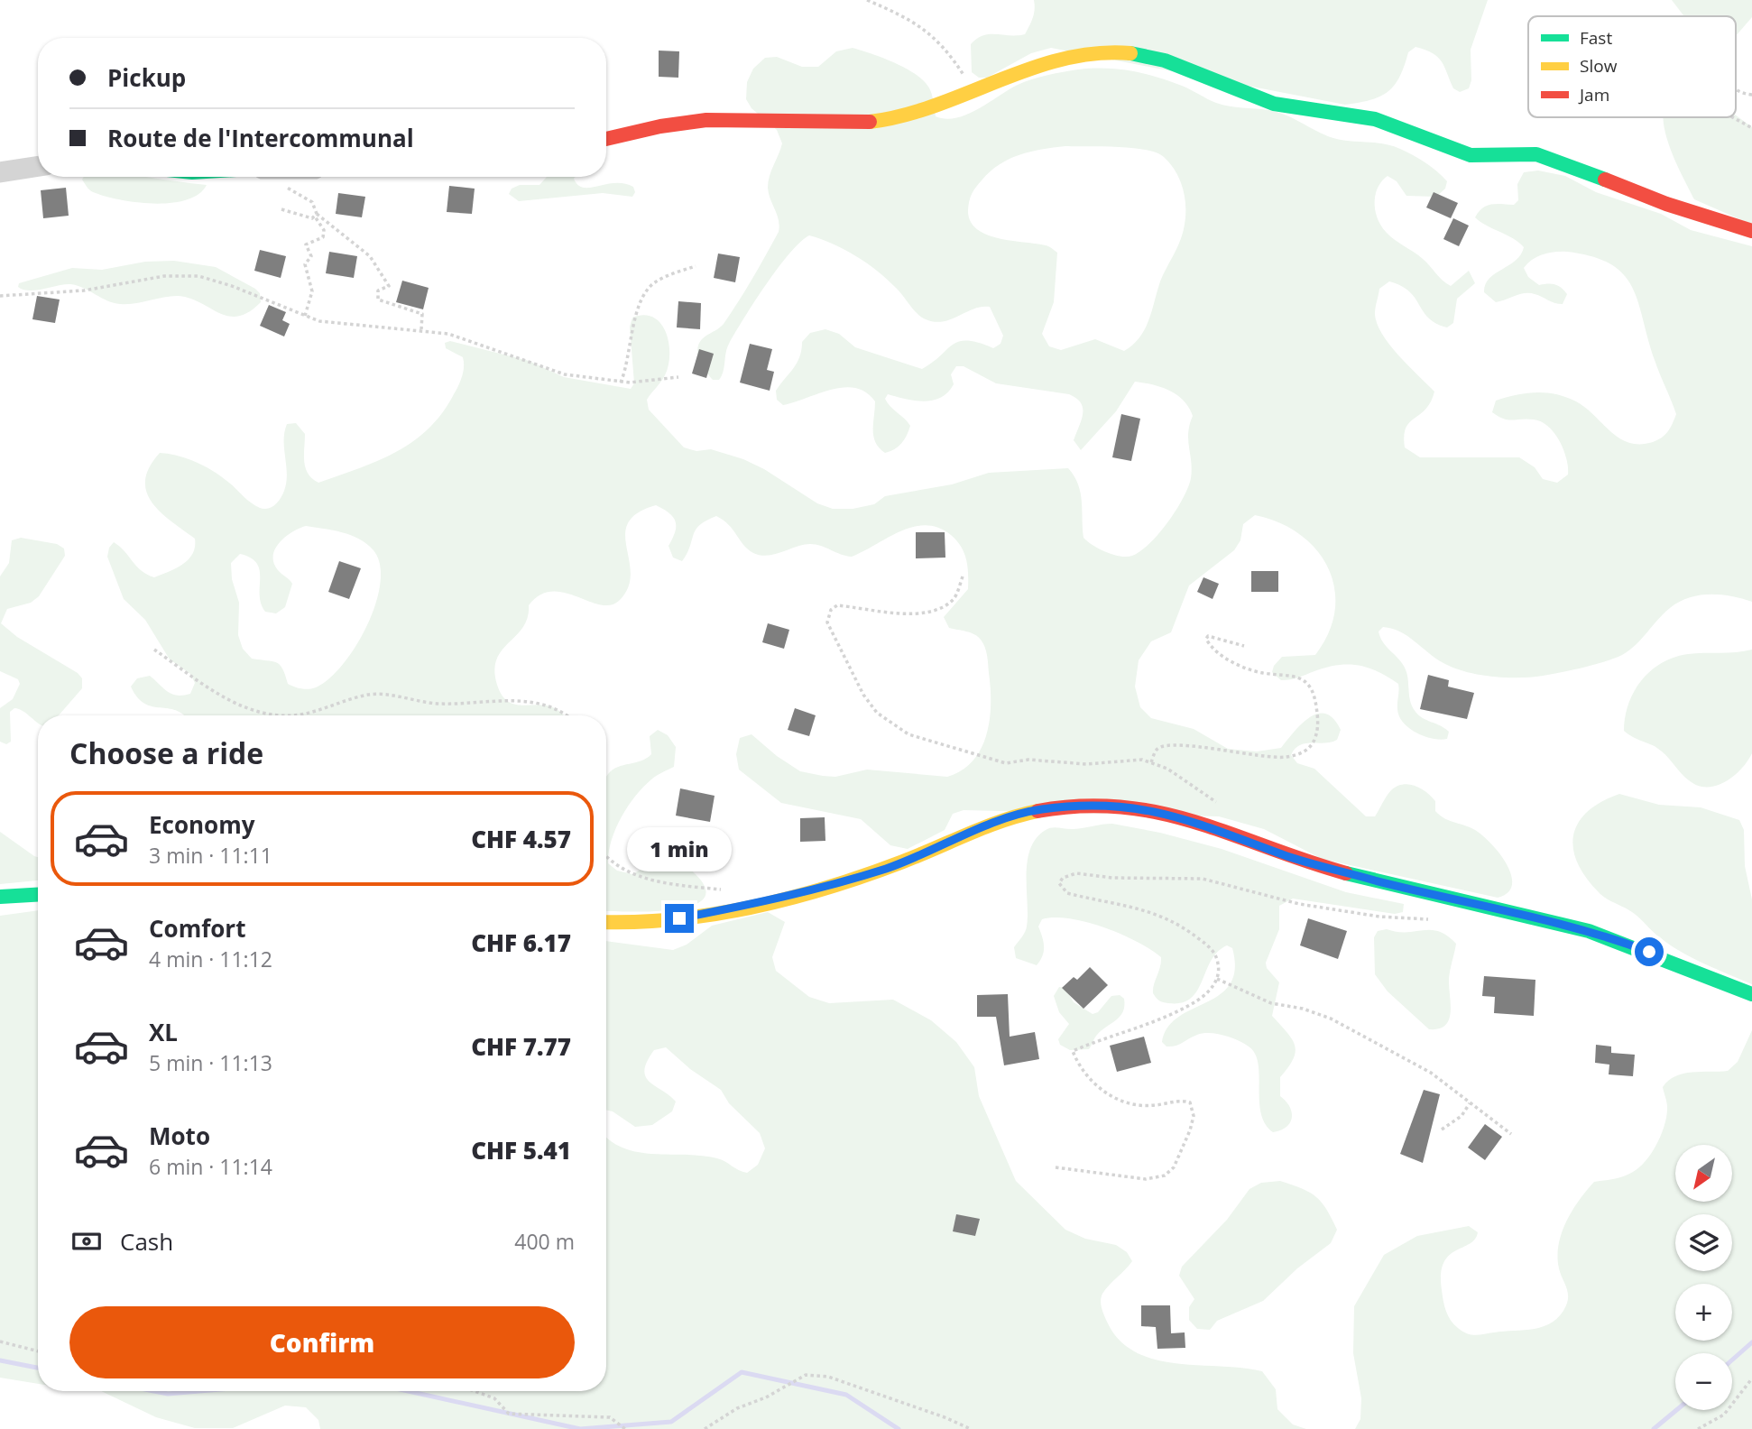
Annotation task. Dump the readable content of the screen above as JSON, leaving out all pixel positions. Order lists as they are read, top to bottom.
{
  "legend": ["Fast", "Slow", "Jam"],
  "north": "bottom left",
  "page": {
    "banner": ["Pickup", "Route de l'Intercommunal"],
    "heading": "Choose a ride",
    "list": [
      {
        "name": "Economy",
        "note": "3 min · 11:11",
        "value": "CHF 4.57"
      },
      {
        "name": "Comfort",
        "note": "4 min · 11:12",
        "value": "CHF 6.17"
      },
      {
        "name": "XL",
        "note": "5 min · 11:13",
        "value": "CHF 7.77"
      },
      {
        "name": "Moto",
        "note": "6 min · 11:14",
        "value": "CHF 5.41"
      }
    ],
    "bubble": "1 min",
    "map_buttons": ["+", "−"],
    "pay": ["Cash", "400 m"],
    "buttons": "Confirm"
  }
}
